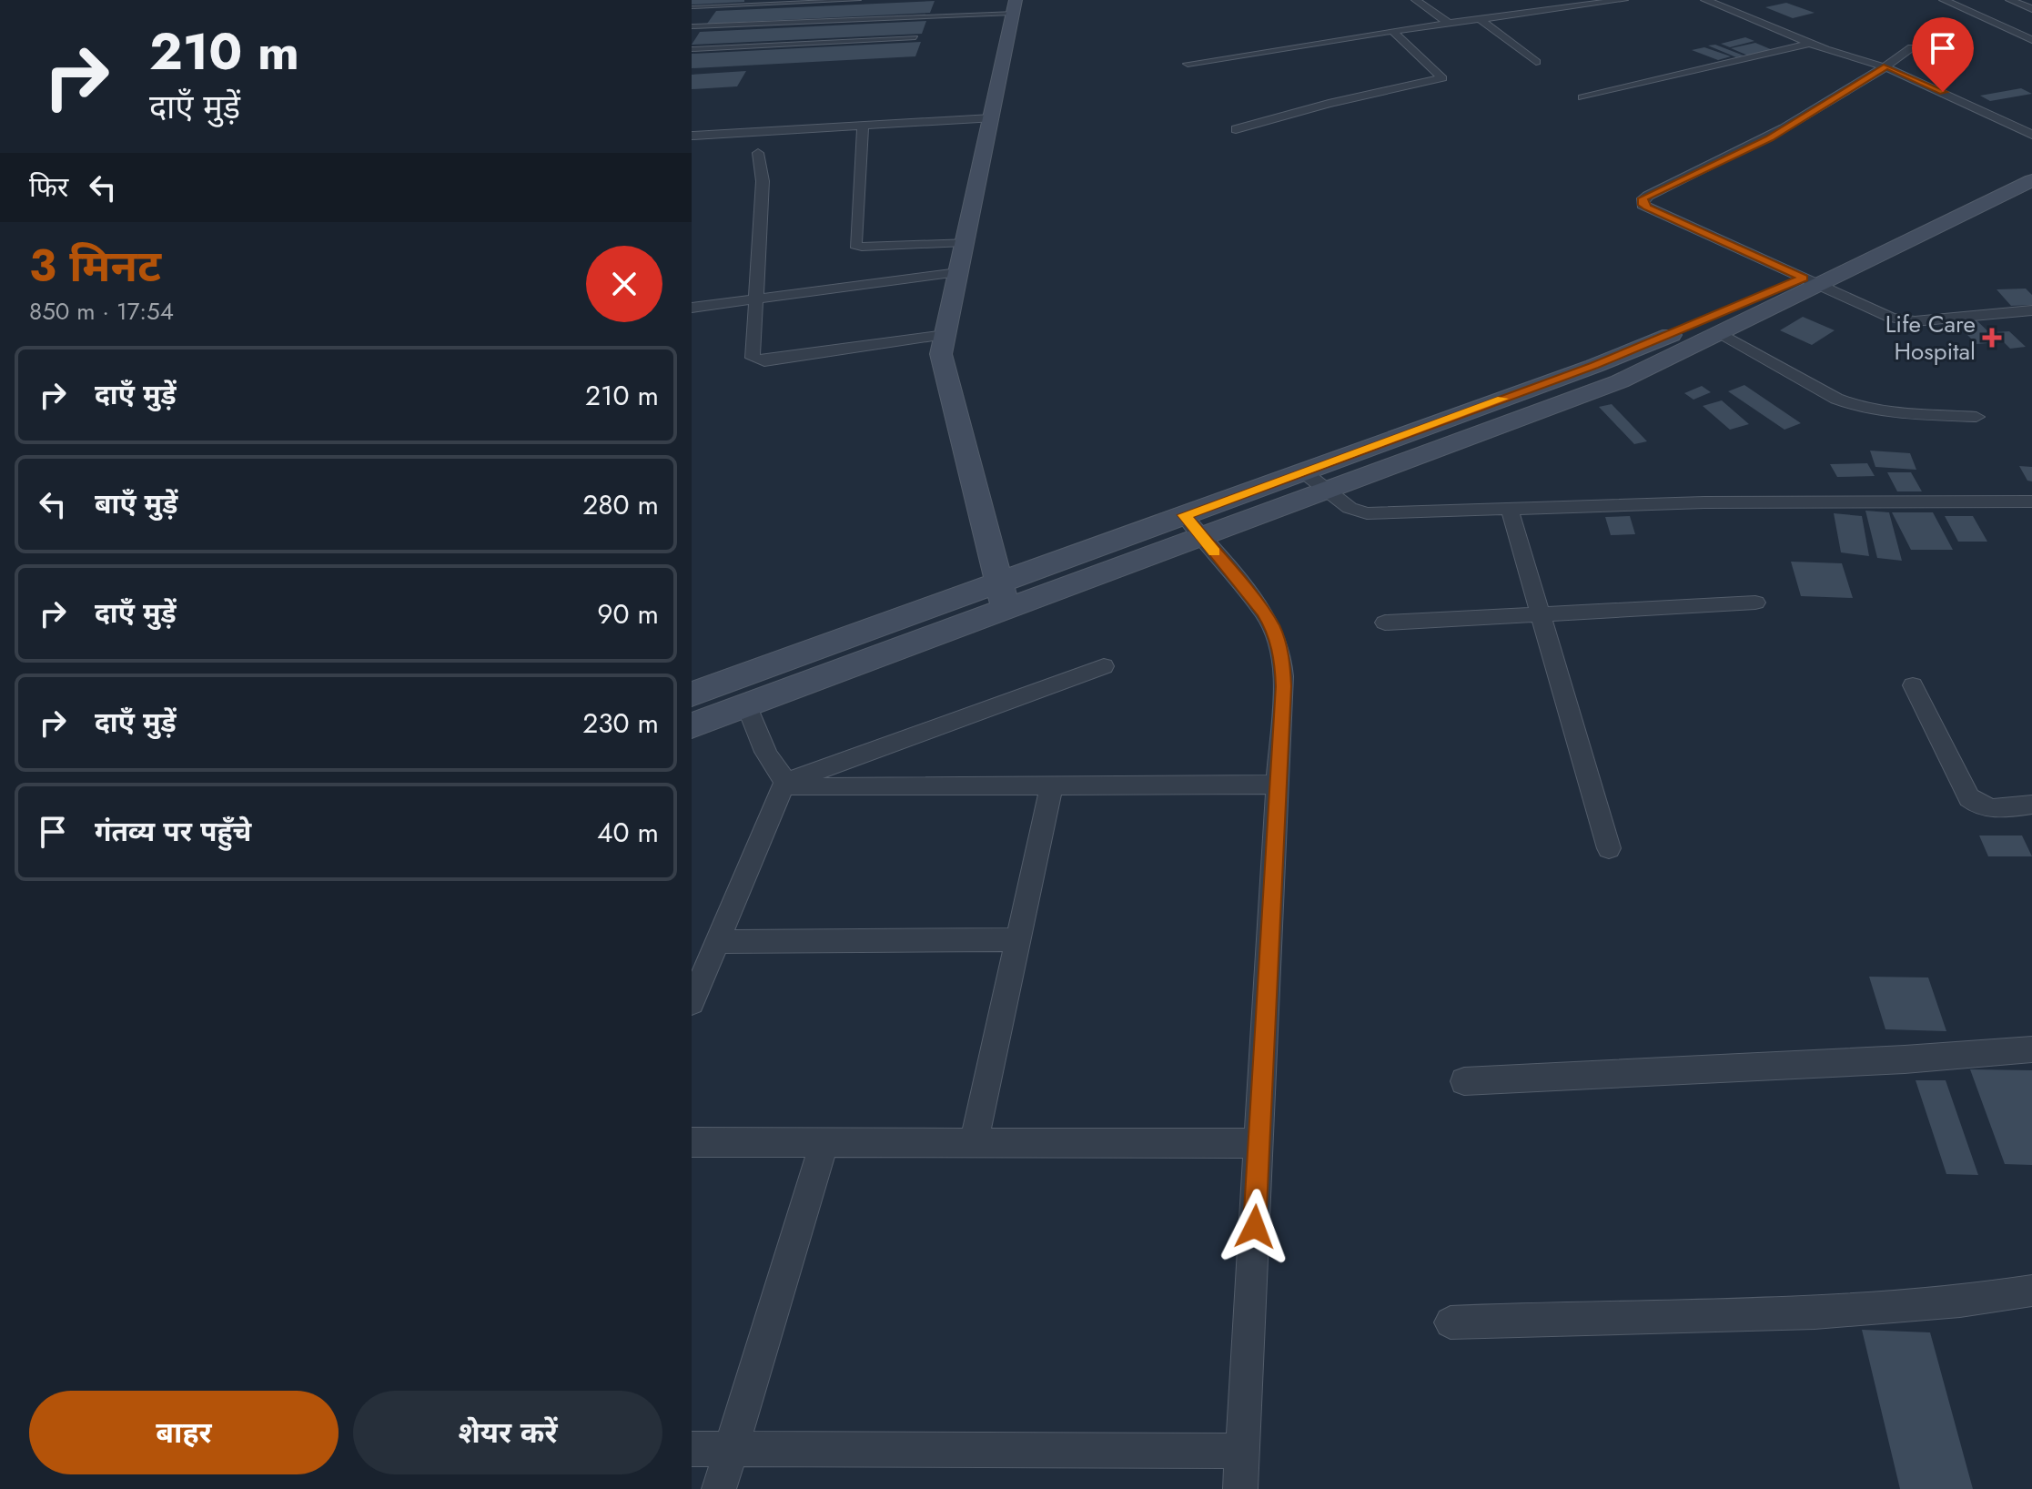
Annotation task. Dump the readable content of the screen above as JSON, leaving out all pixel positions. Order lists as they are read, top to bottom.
{
  "places": {
    "health": ["Life Care Hospital"]
  },
  "page": {
    "turn": ["210 m", "दाएँ मुड़ें"],
    "then": "फिर",
    "heading": ["3 मिनट", "850 m · 17:54"],
    "list": [
      {
        "name": "दाएँ मुड़ें",
        "value": "210 m"
      },
      {
        "name": "बाएँ मुड़ें",
        "value": "280 m"
      },
      {
        "name": "दाएँ मुड़ें",
        "value": "90 m"
      },
      {
        "name": "दाएँ मुड़ें",
        "value": "230 m"
      },
      {
        "name": "गंतव्य पर पहुँचे",
        "value": "40 m"
      }
    ],
    "buttons": ["बाहर", "शेयर करें"]
  }
}
